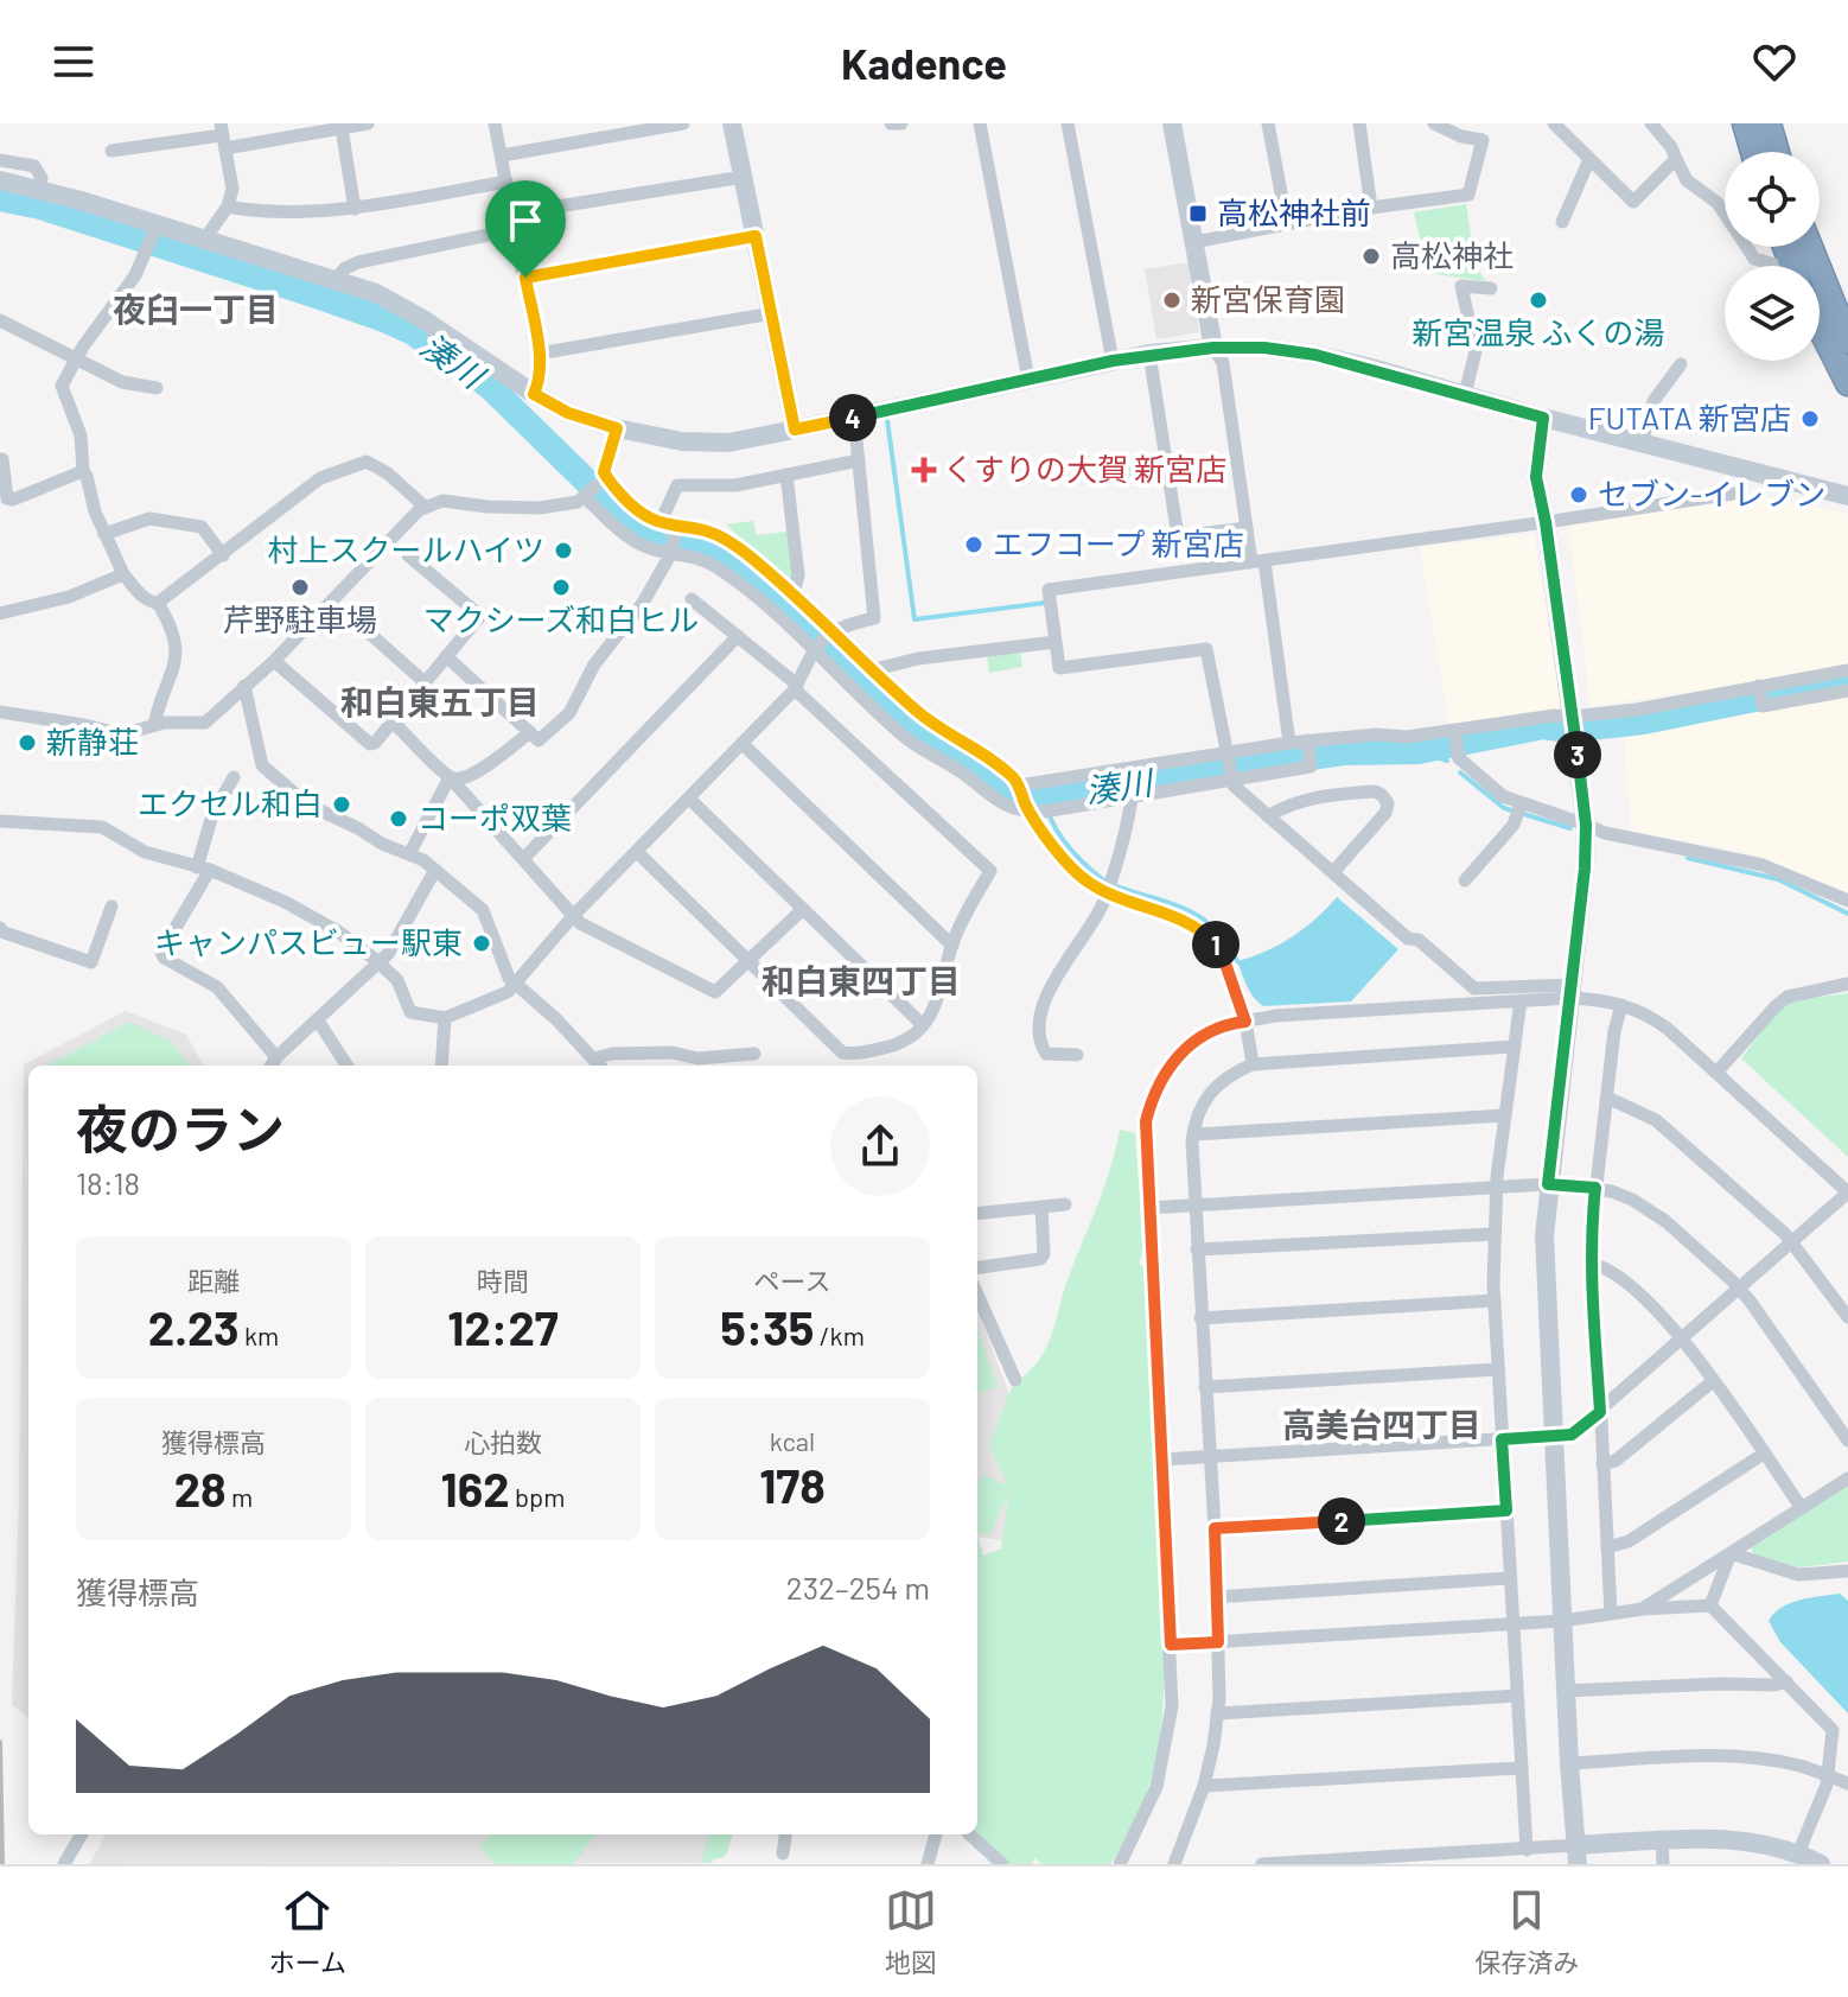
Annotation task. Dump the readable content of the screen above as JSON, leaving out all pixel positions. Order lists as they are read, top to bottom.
{
  "districts": [
    "夜臼一丁目",
    "和白東五丁目",
    "和白東四丁目",
    "高美台四丁目"
  ],
  "water": ["湊川"],
  "places": {
    "transit": ["高松神社前"],
    "other": [
      "高松神社",
      "新宮保育園",
      "新宮温泉 ふくの湯",
      "FUTATA 新宮店",
      "セブン-イレブン",
      "エフコープ 新宮店",
      "村上スクールハイツ",
      "芹野駐車場",
      "マクシーズ和白ヒル",
      "新静荘",
      "エクセル和白",
      "コーポ双葉",
      "キャンパスビュー駅東"
    ],
    "health": ["くすりの大賀 新宮店"]
  },
  "page": {
    "header": "Kadence",
    "pins": [
      "4",
      "3",
      "1",
      "2"
    ],
    "heading": ["夜のラン", "18:18"],
    "stats": [
      ["距離", "2.23 km"],
      ["時間", "12:27"],
      ["ペース", "5:35 /km"],
      ["獲得標高", "28 m"],
      ["心拍数", "162 bpm"],
      ["kcal", "178"]
    ],
    "chart": ["獲得標高", "232–254 m"],
    "tabs": ["ホーム", "地図", "保存済み"]
  }
}
